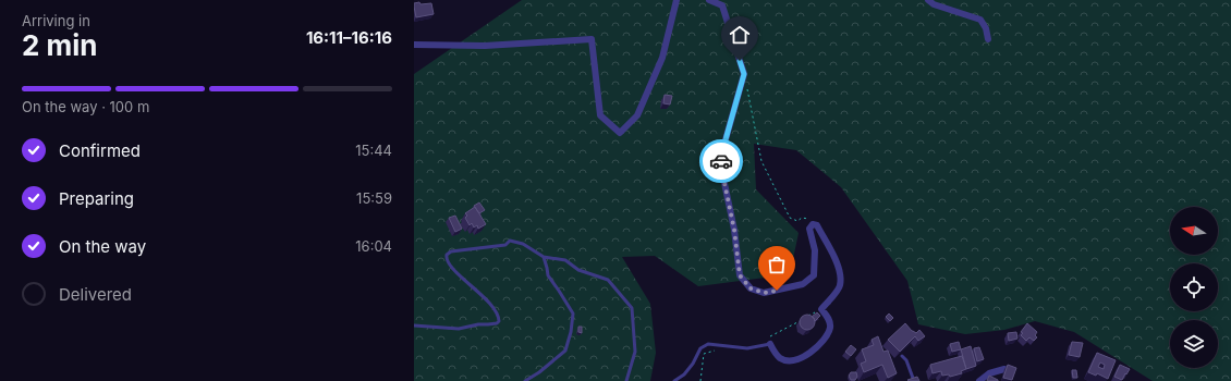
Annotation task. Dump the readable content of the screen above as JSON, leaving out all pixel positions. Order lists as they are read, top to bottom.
{
  "north": "left",
  "page": {
    "heading": ["2 min", "Arriving in", "16:11–16:16"],
    "bar": "On the way · 100 m",
    "list": [
      ["Confirmed", "15:44"],
      ["Preparing", "15:59"],
      ["On the way", "16:04"],
      "Delivered"
    ]
  }
}
